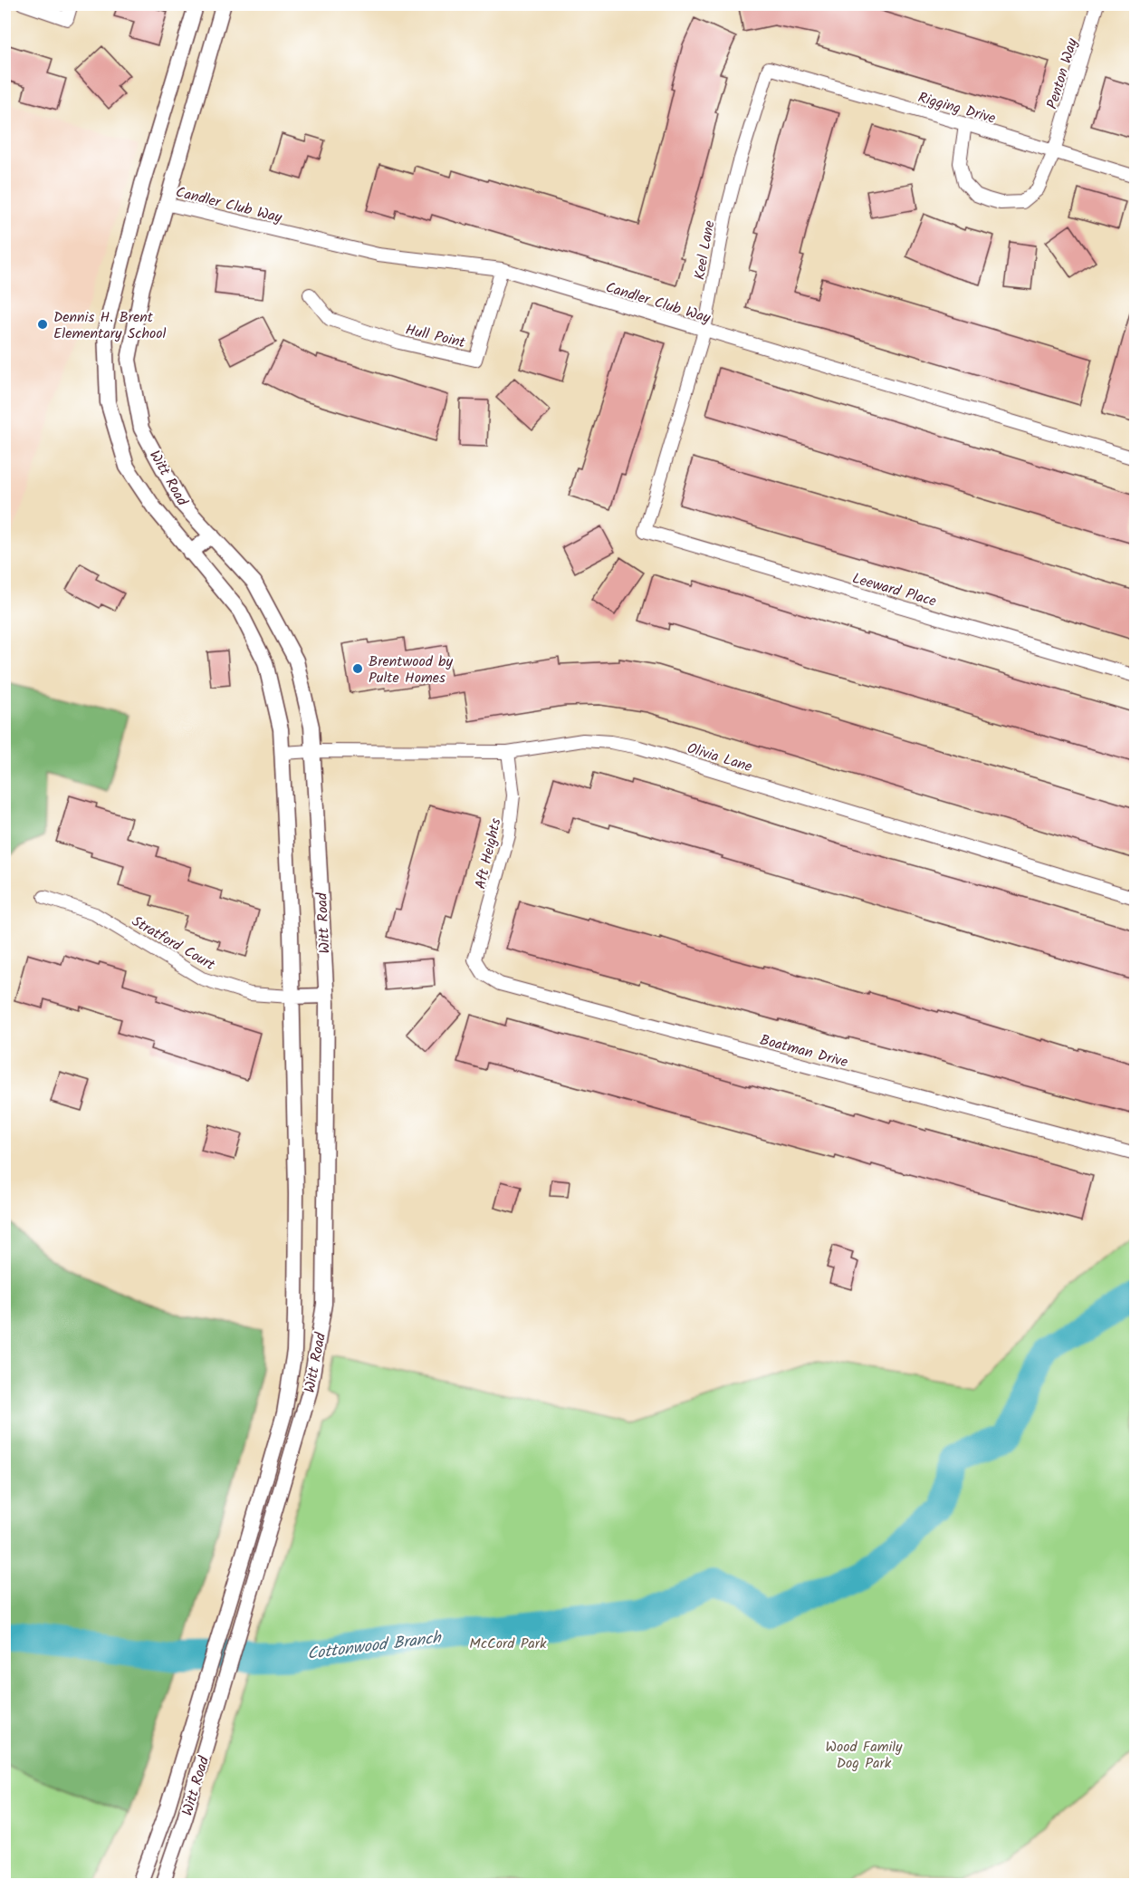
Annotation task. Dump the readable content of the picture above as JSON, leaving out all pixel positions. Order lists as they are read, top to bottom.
{
  "streets": {
    "street": [
      "Penton Way",
      "Rigging Drive",
      "Candler Club Way",
      "Keel Lane",
      "Hull Point",
      "Witt Road",
      "Leeward Place",
      "Olivia Lane",
      "Aft Heights",
      "Stratford Court",
      "Boatman Drive"
    ]
  },
  "crossings": [
    ["Penton Way", "Rigging Drive"],
    ["Rigging Drive", "Keel Lane"],
    ["Candler Club Way", "Keel Lane"],
    ["Candler Club Way", "Hull Point"],
    ["Candler Club Way", "Witt Road"],
    ["Keel Lane", "Leeward Place"],
    ["Witt Road", "Olivia Lane"],
    ["Witt Road", "Stratford Court"],
    ["Olivia Lane", "Aft Heights"],
    ["Aft Heights", "Boatman Drive"]
  ],
  "water": ["Cottonwood Branch"],
  "parks": ["McCord Park", "Wood Family Dog Park"],
  "places": ["Dennis H. Brent Elementary School", "Brentwood by Pulte Homes"]
}
